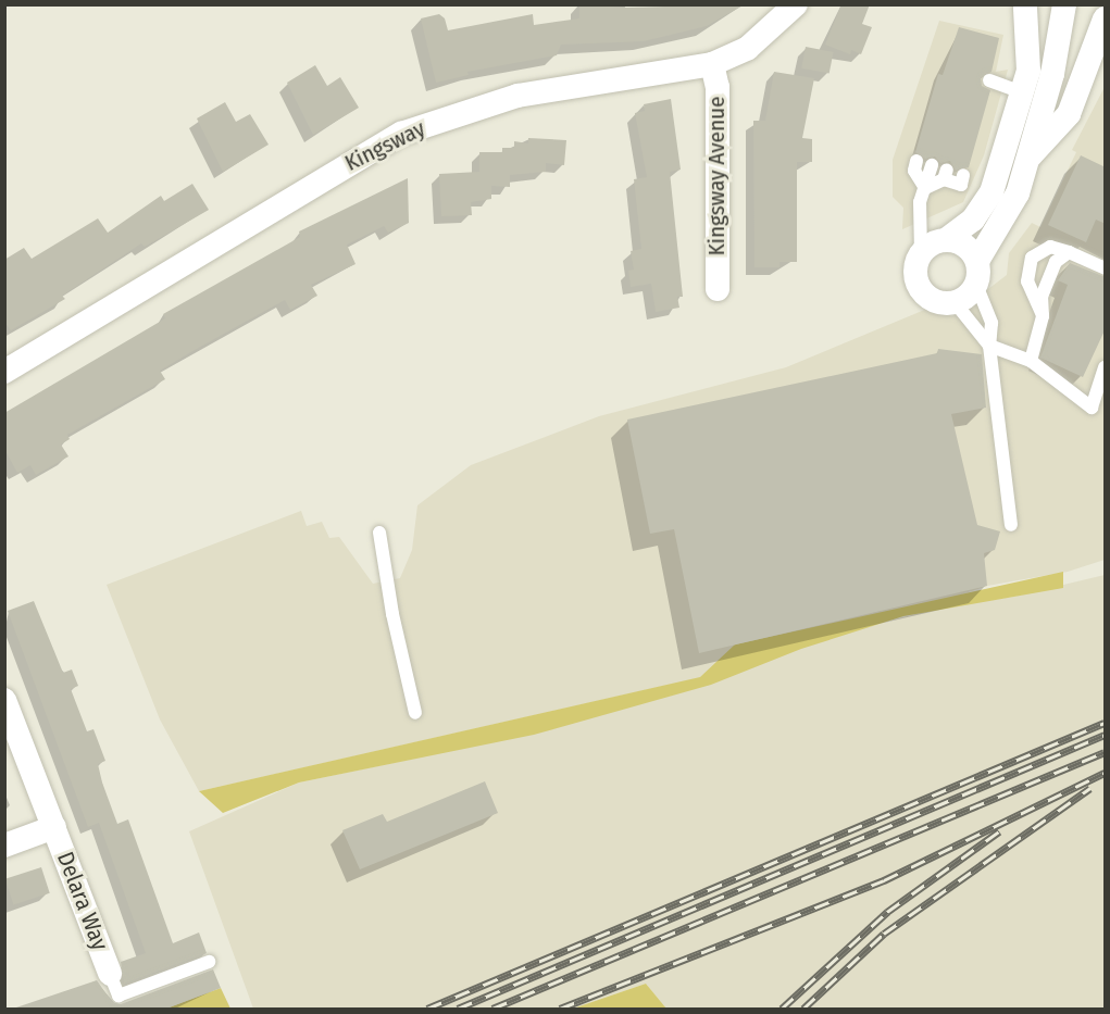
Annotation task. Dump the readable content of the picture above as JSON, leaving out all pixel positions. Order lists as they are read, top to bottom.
{
  "streets": {
    "street": ["Kingsway", "Kingsway Avenue", "Delara Way"]
  },
  "crossings": [
    ["Kingsway", "Kingsway Avenue"]
  ]
}
